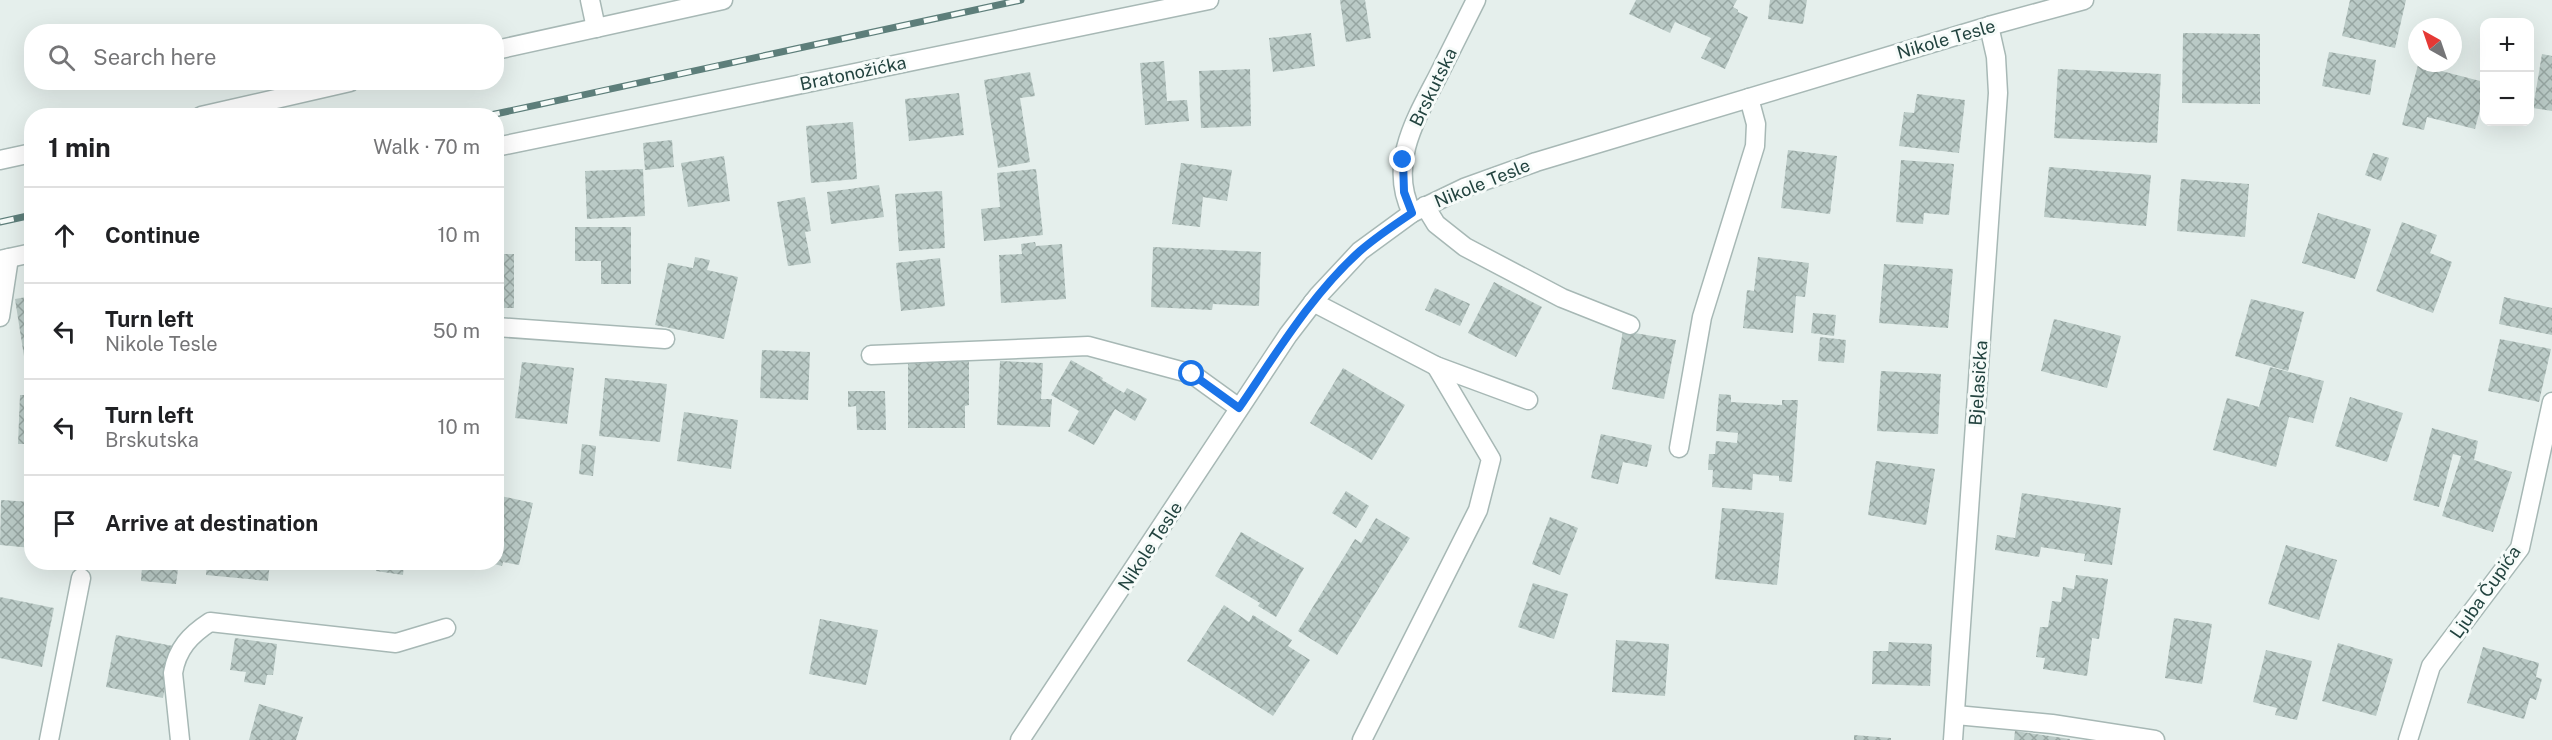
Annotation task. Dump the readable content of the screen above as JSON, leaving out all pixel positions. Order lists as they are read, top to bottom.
{
  "streets": {
    "street": [
      "Nikole Tesle",
      "Bratonožićka",
      "Brskutska",
      "Bjelasička",
      "Ljuba Čupića"
    ]
  },
  "crossings": [
    ["Nikole Tesle", "Brskutska"],
    ["Nikole Tesle", "Bjelasička"]
  ],
  "north": "top left",
  "page": {
    "map_buttons": ["+", "−"],
    "search": "Search here",
    "heading": ["1 min", "Walk · 70 m"],
    "list": [
      ["Continue", "10 m"],
      ["Turn left", "Nikole Tesle", "50 m"],
      ["Turn left", "Brskutska", "10 m"],
      "Arrive at destination"
    ]
  }
}
